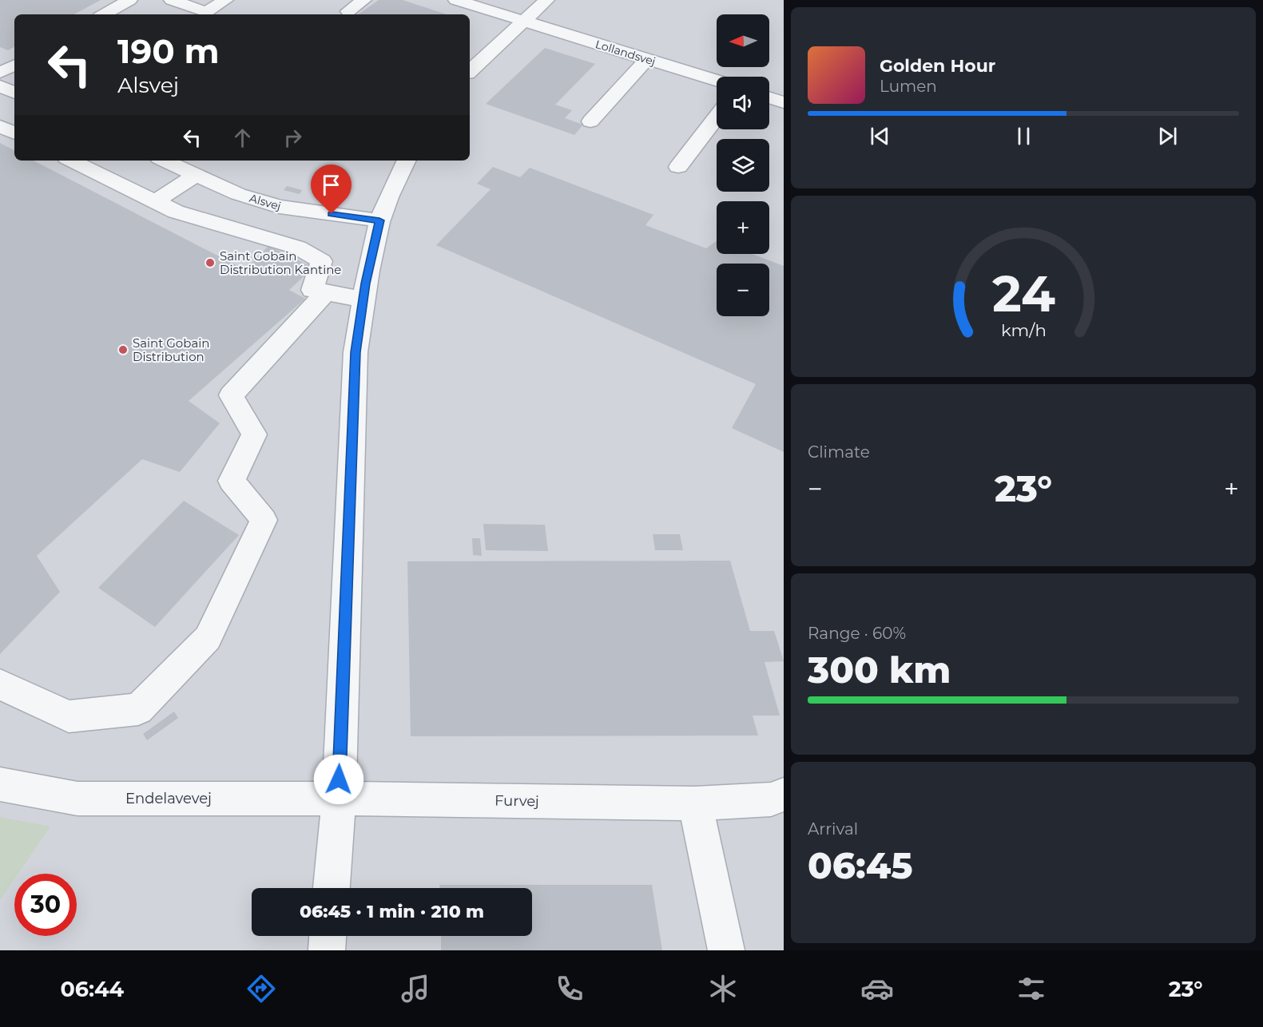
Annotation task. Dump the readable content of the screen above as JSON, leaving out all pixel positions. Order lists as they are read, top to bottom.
{
  "streets": {
    "street": [
      "Lollandsvej",
      "Alsvej",
      "Endelavevej",
      "Furvej"
    ]
  },
  "crossings": [
    ["Endelavevej", "Furvej"]
  ],
  "places": ["Saint Gobain Distribution Kantine", "Saint Gobain Distribution"],
  "north": "left",
  "page": {
    "map_buttons": ["+", "−"],
    "turn": ["190 m", "Alsvej"],
    "song": ["Golden Hour", "Lumen"],
    "tile": [
      "Climate",
      ["Range · 60%", "300 km"],
      ["Arrival", "06:45"]
    ],
    "heat": ["−", "23°", "+"],
    "limit": "30",
    "trip": "06:45 · 1 min · 210 m",
    "tabs": ["06:44", "23°"],
    "gauge": ["24", "km/h"]
  }
}
